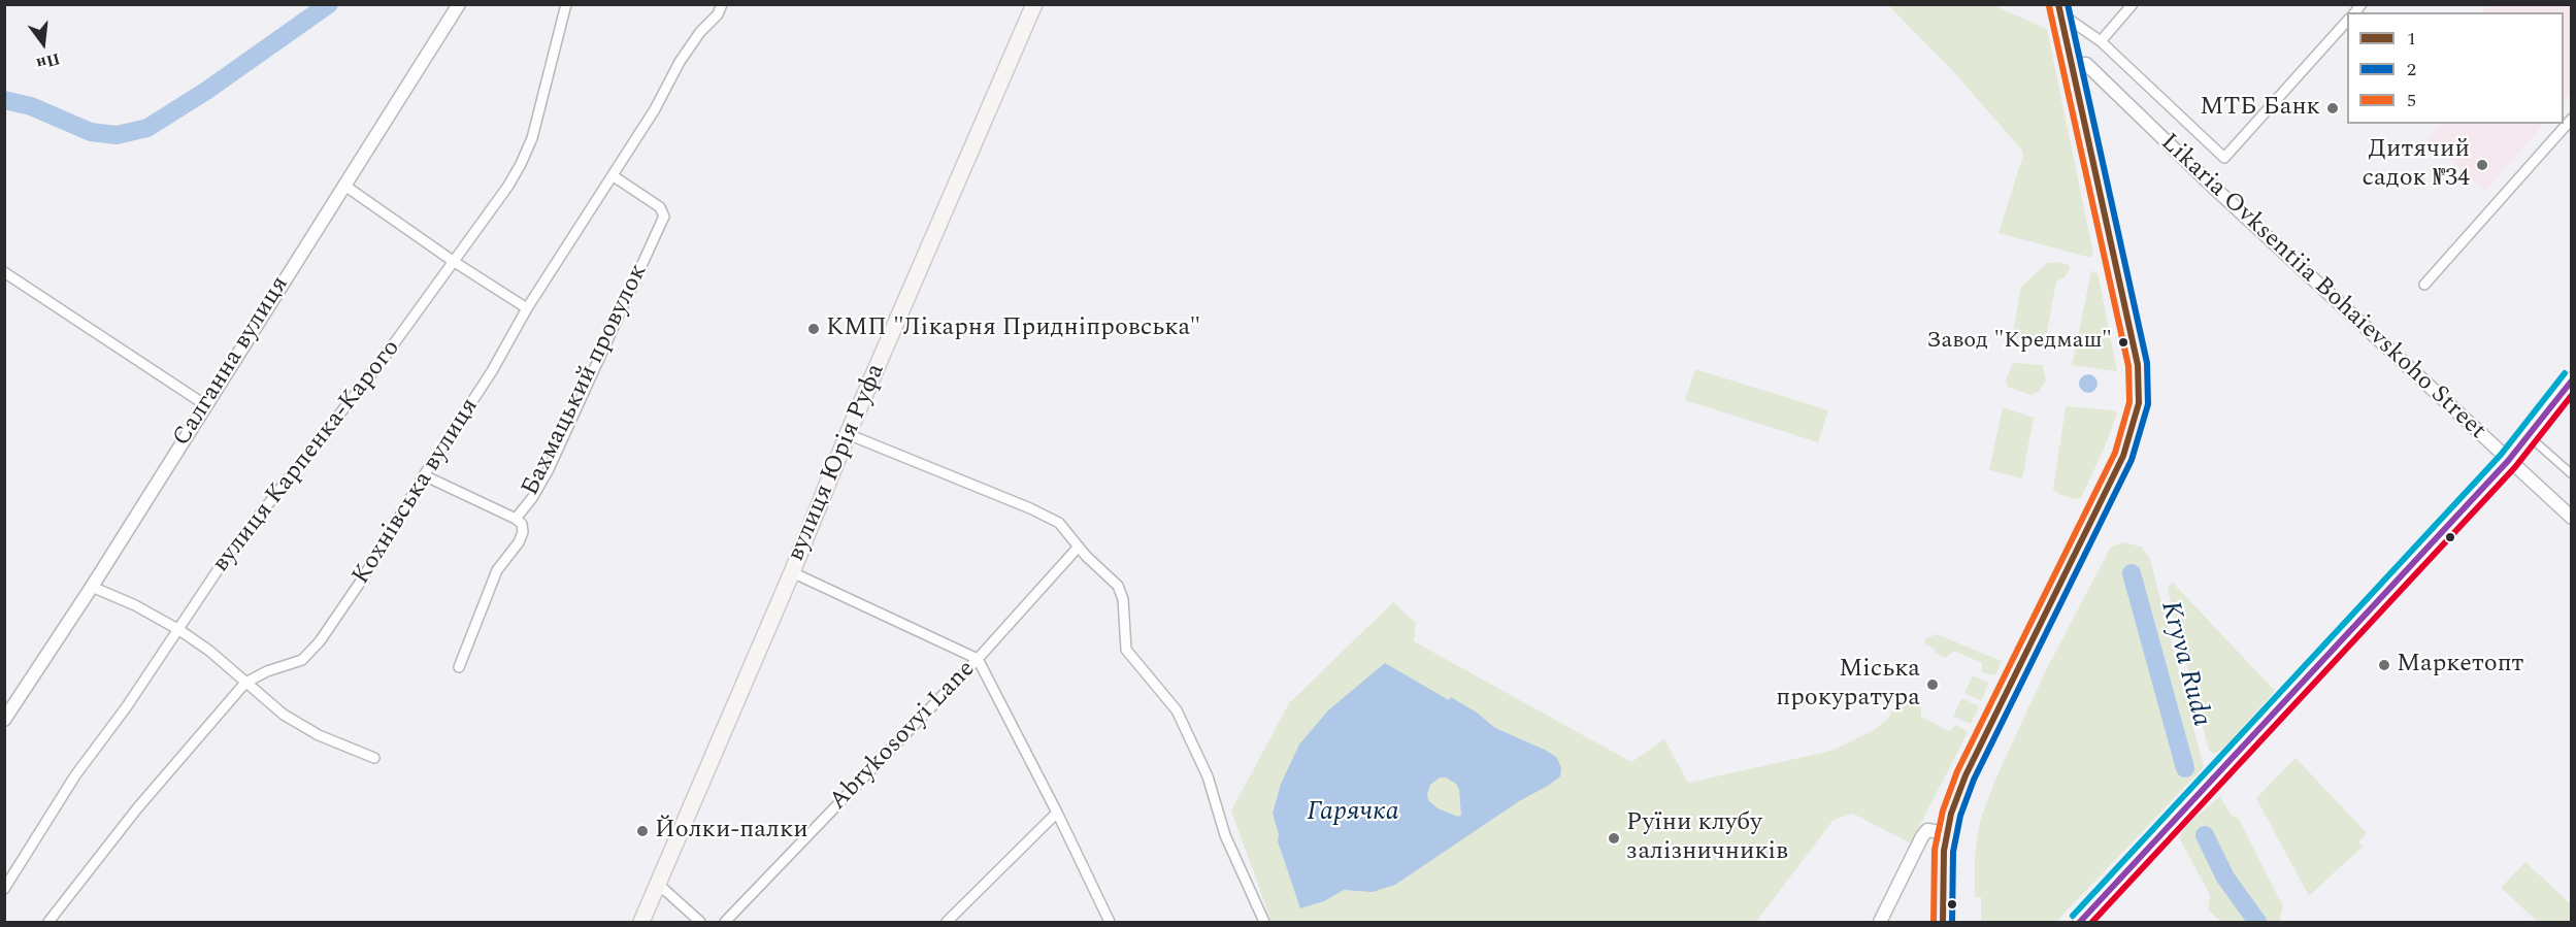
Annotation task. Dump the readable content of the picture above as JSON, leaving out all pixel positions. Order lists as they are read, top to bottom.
{
  "streets": {
    "main road": ["вулиця Юрія Руфа"],
    "street": [
      "Likaria Ovksentiia Bohaievskoho Street",
      "Салганна вулиця",
      "Бахмацький провулок",
      "вулиця Карпенка-Карого",
      "Кохнівська вулиця",
      "Abrykosovyi Lane"
    ]
  },
  "crossings": [
    ["Бахмацький провулок", "Кохнівська вулиця"]
  ],
  "water": ["Kryva Ruda", "Гарячка"],
  "places": [
    "МТБ Банк",
    "Дитячий садок №34",
    "КМП \"Лікарня Придніпровська\"",
    "Завод \"Кредмаш\"",
    "Маркетопт",
    "Міська прокуратура",
    "Йолки-палки",
    "Руїни клубу залізничників"
  ],
  "lines": ["transit line 1", "transit line 2", "transit line 5"],
  "legend": ["1", "2", "5"],
  "north": "bottom"
}
